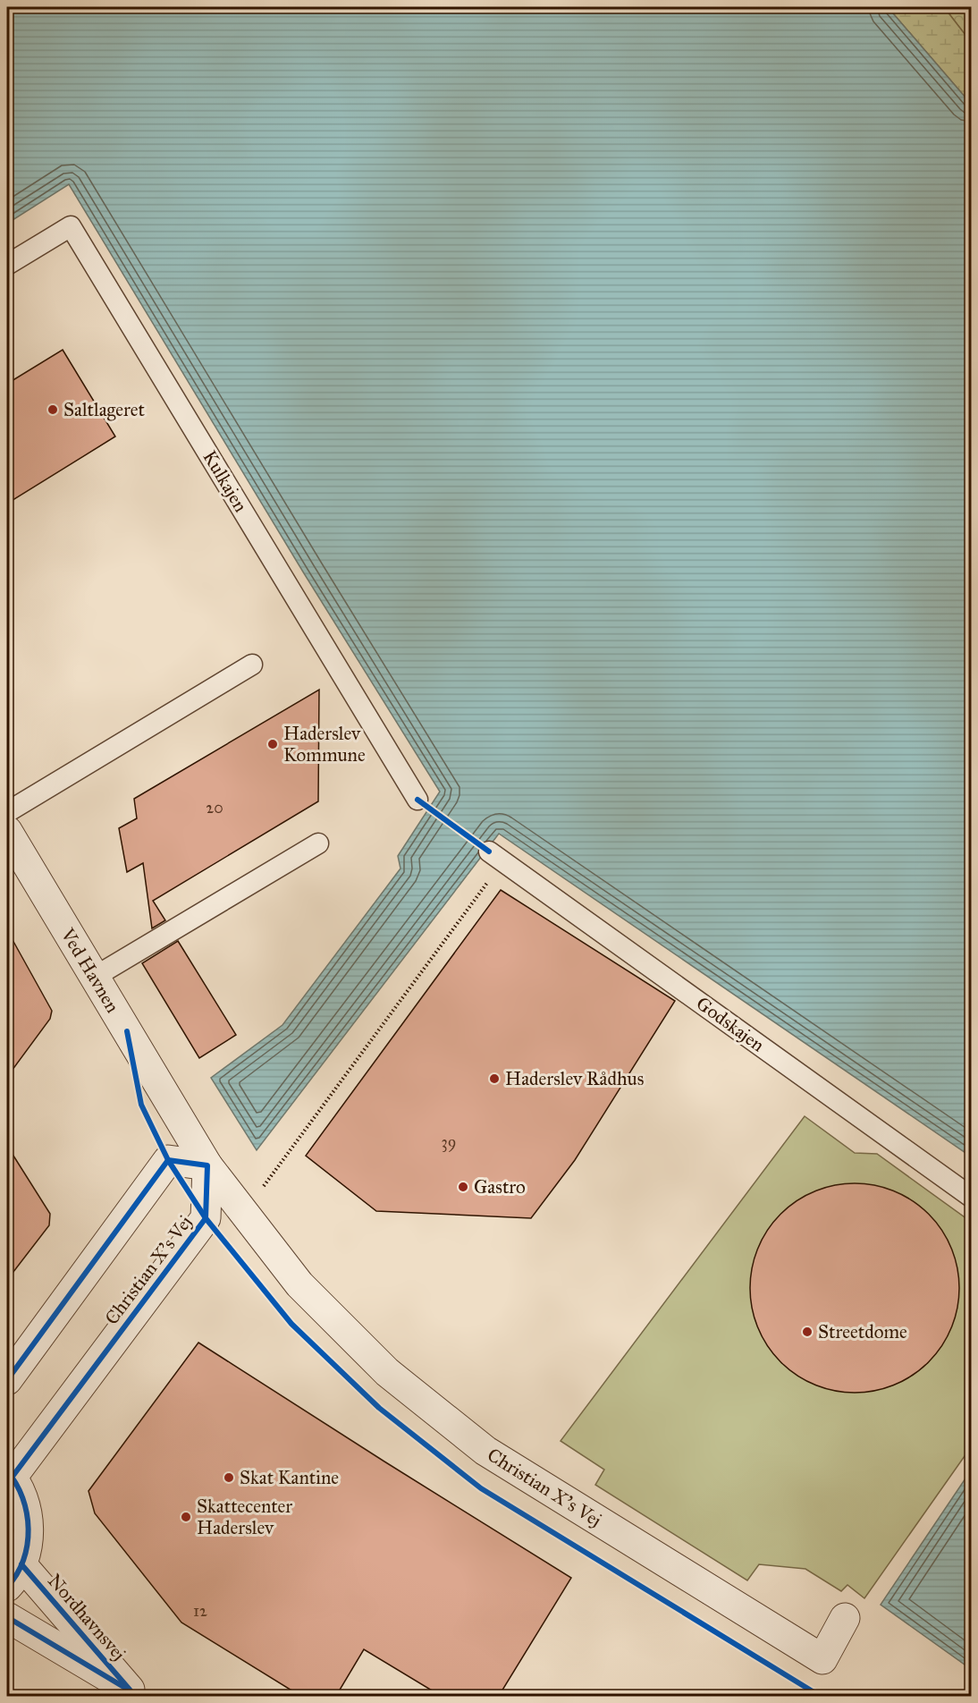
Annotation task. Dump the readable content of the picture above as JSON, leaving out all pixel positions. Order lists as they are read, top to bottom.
{
  "streets": {
    "street": ["Ved Havnen", "Christian X's Vej", "Nordhavnsvej"],
    "lane": ["Kulkajen", "Godskajen"]
  },
  "crossings": [
    ["Ved Havnen", "Christian X's Vej"]
  ],
  "places": [
    "Saltlageret",
    "Haderslev Kommune",
    "Haderslev Rådhus",
    "Gastro",
    "Streetdome",
    "Skat Kantine",
    "Skattecenter Haderslev"
  ],
  "house_numbers": ["20", "39", "12"]
}
